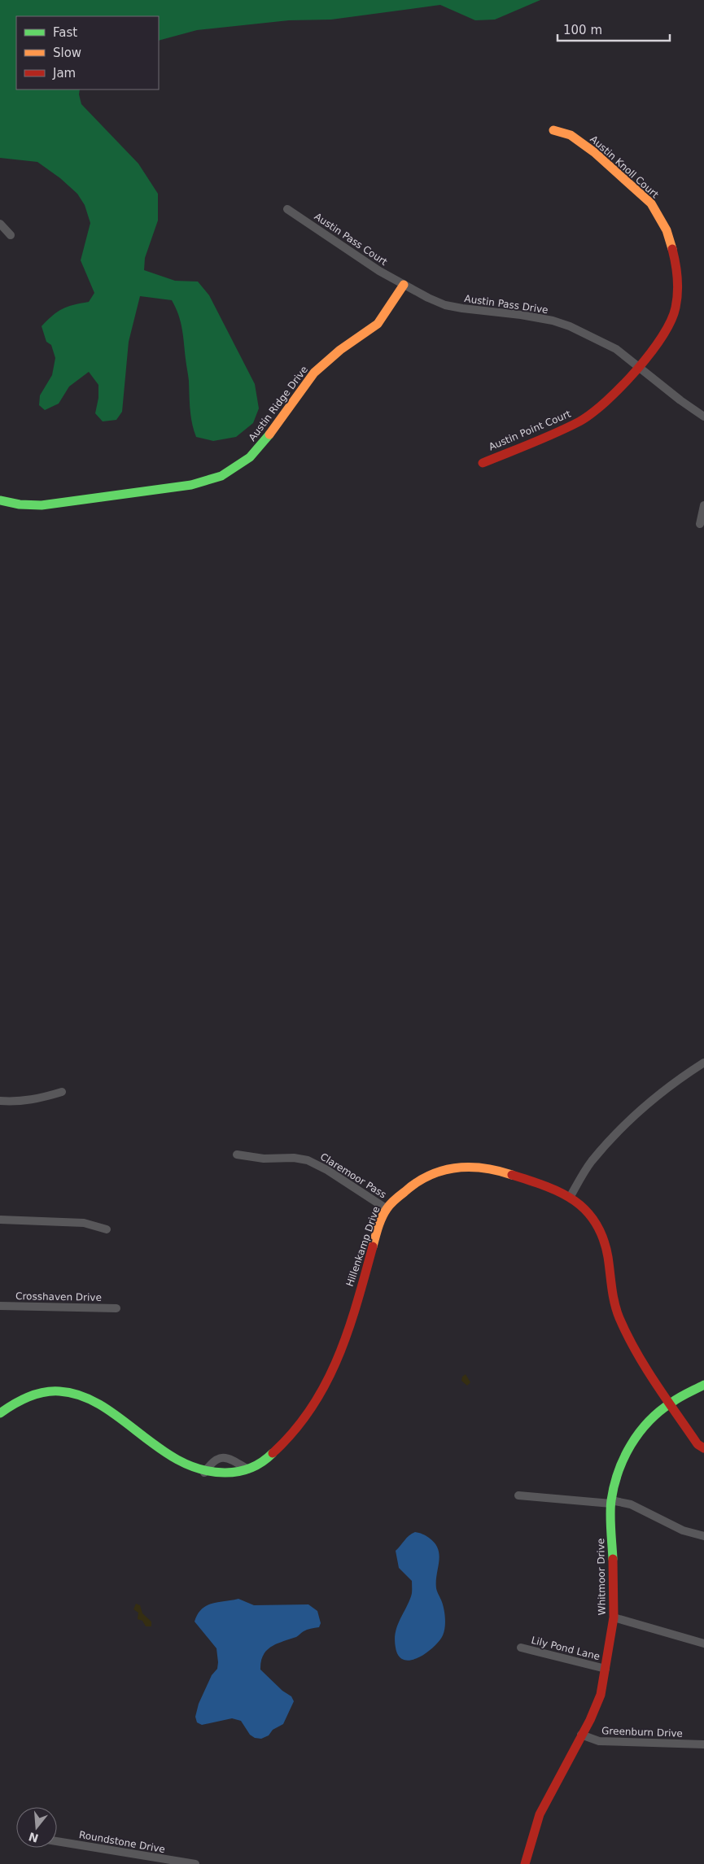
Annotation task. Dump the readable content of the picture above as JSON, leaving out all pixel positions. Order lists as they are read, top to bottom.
{
  "streets": {
    "street": [
      "Austin Knoll Court",
      "Austin Pass Court",
      "Austin Pass Drive",
      "Austin Ridge Drive",
      "Austin Point Court",
      "Claremoor Pass",
      "Hillenkamp Drive",
      "Crosshaven Drive",
      "Whitmoor Drive",
      "Lily Pond Lane",
      "Greenburn Drive",
      "Roundstone Drive"
    ]
  },
  "crossings": [
    ["Austin Knoll Court", "Austin Pass Drive"],
    ["Austin Knoll Court", "Austin Point Court"],
    ["Austin Pass Court", "Austin Pass Drive"],
    ["Austin Pass Court", "Austin Ridge Drive"],
    ["Austin Pass Drive", "Austin Ridge Drive"],
    ["Austin Pass Drive", "Austin Point Court"],
    ["Claremoor Pass", "Hillenkamp Drive"],
    ["Hillenkamp Drive", "Whitmoor Drive"],
    ["Whitmoor Drive", "Lily Pond Lane"],
    ["Whitmoor Drive", "Greenburn Drive"]
  ],
  "legend": ["Fast", "Slow", "Jam"],
  "scale_bar": "100 m",
  "north": "bottom"
}
